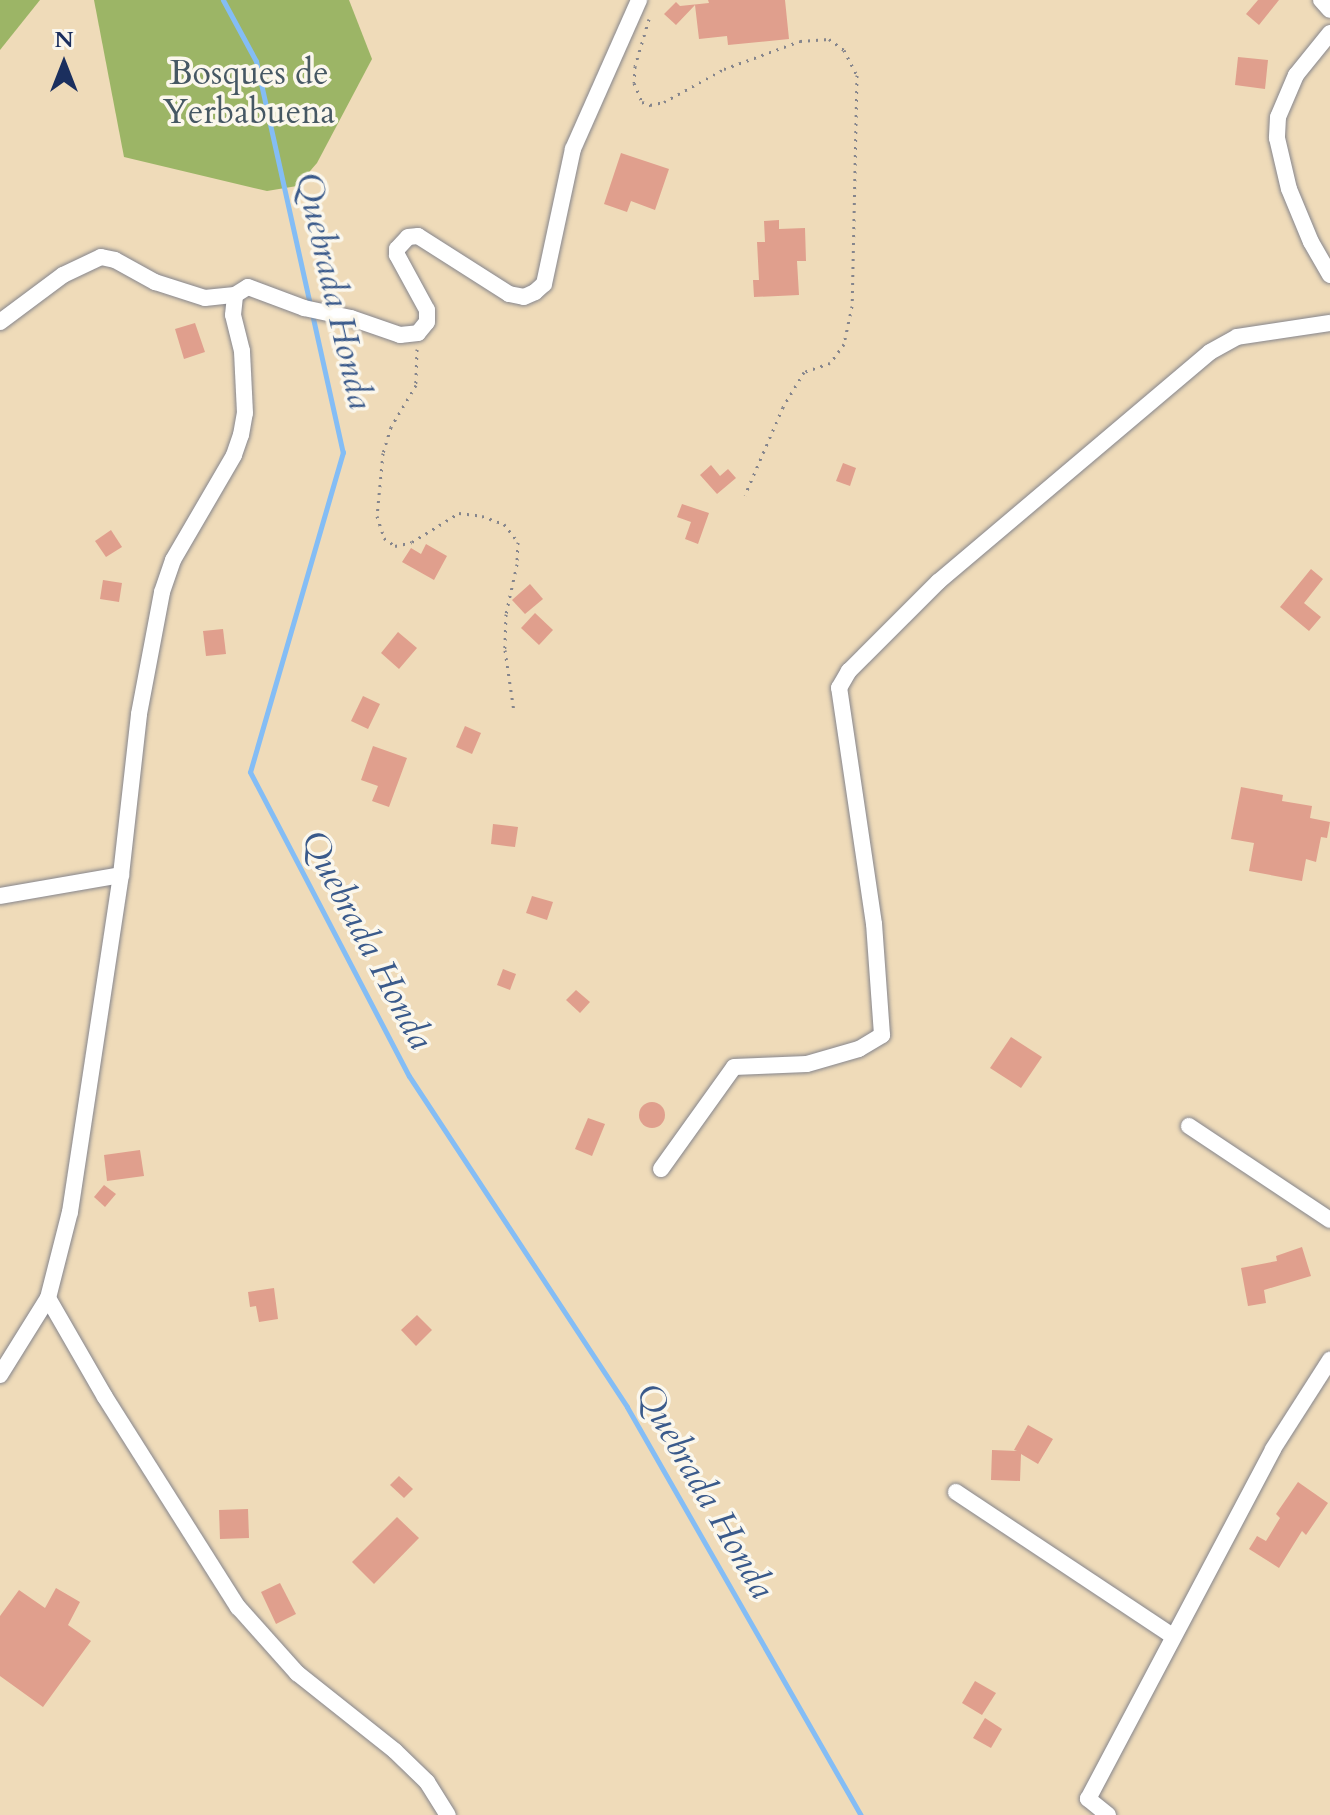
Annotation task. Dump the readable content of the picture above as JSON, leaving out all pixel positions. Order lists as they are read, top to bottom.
{
  "water": ["Quebrada Honda"],
  "parks": ["Bosques de Yerbabuena"],
  "north": "top"
}
